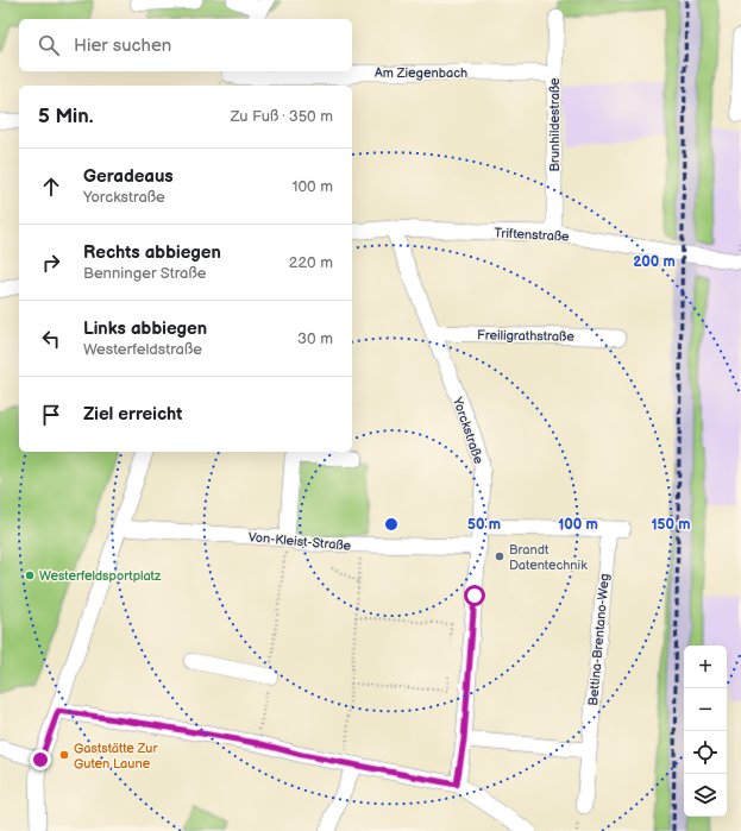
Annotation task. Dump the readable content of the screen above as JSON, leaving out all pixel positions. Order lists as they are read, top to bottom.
{
  "streets": {
    "street": [
      "Am Ziegenbach",
      "Brunhildestraße",
      "Triftenstraße",
      "Freiligrathstraße",
      "Yorckstraße",
      "Von-Kleist-Straße",
      "Bettina-Brentano-Weg"
    ]
  },
  "crossings": [
    ["Am Ziegenbach", "Brunhildestraße"],
    ["Brunhildestraße", "Triftenstraße"],
    ["Triftenstraße", "Yorckstraße"],
    ["Freiligrathstraße", "Yorckstraße"],
    ["Yorckstraße", "Von-Kleist-Straße"],
    ["Yorckstraße", "Bettina-Brentano-Weg"]
  ],
  "places": ["Brandt Datentechnik", "Westerfeldsportplatz", "Gaststätte Zur Guten Laune"],
  "page": {
    "search": "Hier suchen",
    "heading": ["5 Min.", "Zu Fuß · 350 m"],
    "list": [
      ["Geradeaus", "Yorckstraße", "100 m"],
      ["Rechts abbiegen", "Benninger Straße", "220 m"],
      ["Links abbiegen", "Westerfeldstraße", "30 m"],
      "Ziel erreicht"
    ],
    "map_buttons": ["+", "−"]
  },
  "rings": [
    "200 m",
    "50 m",
    "100 m",
    "150 m"
  ]
}
